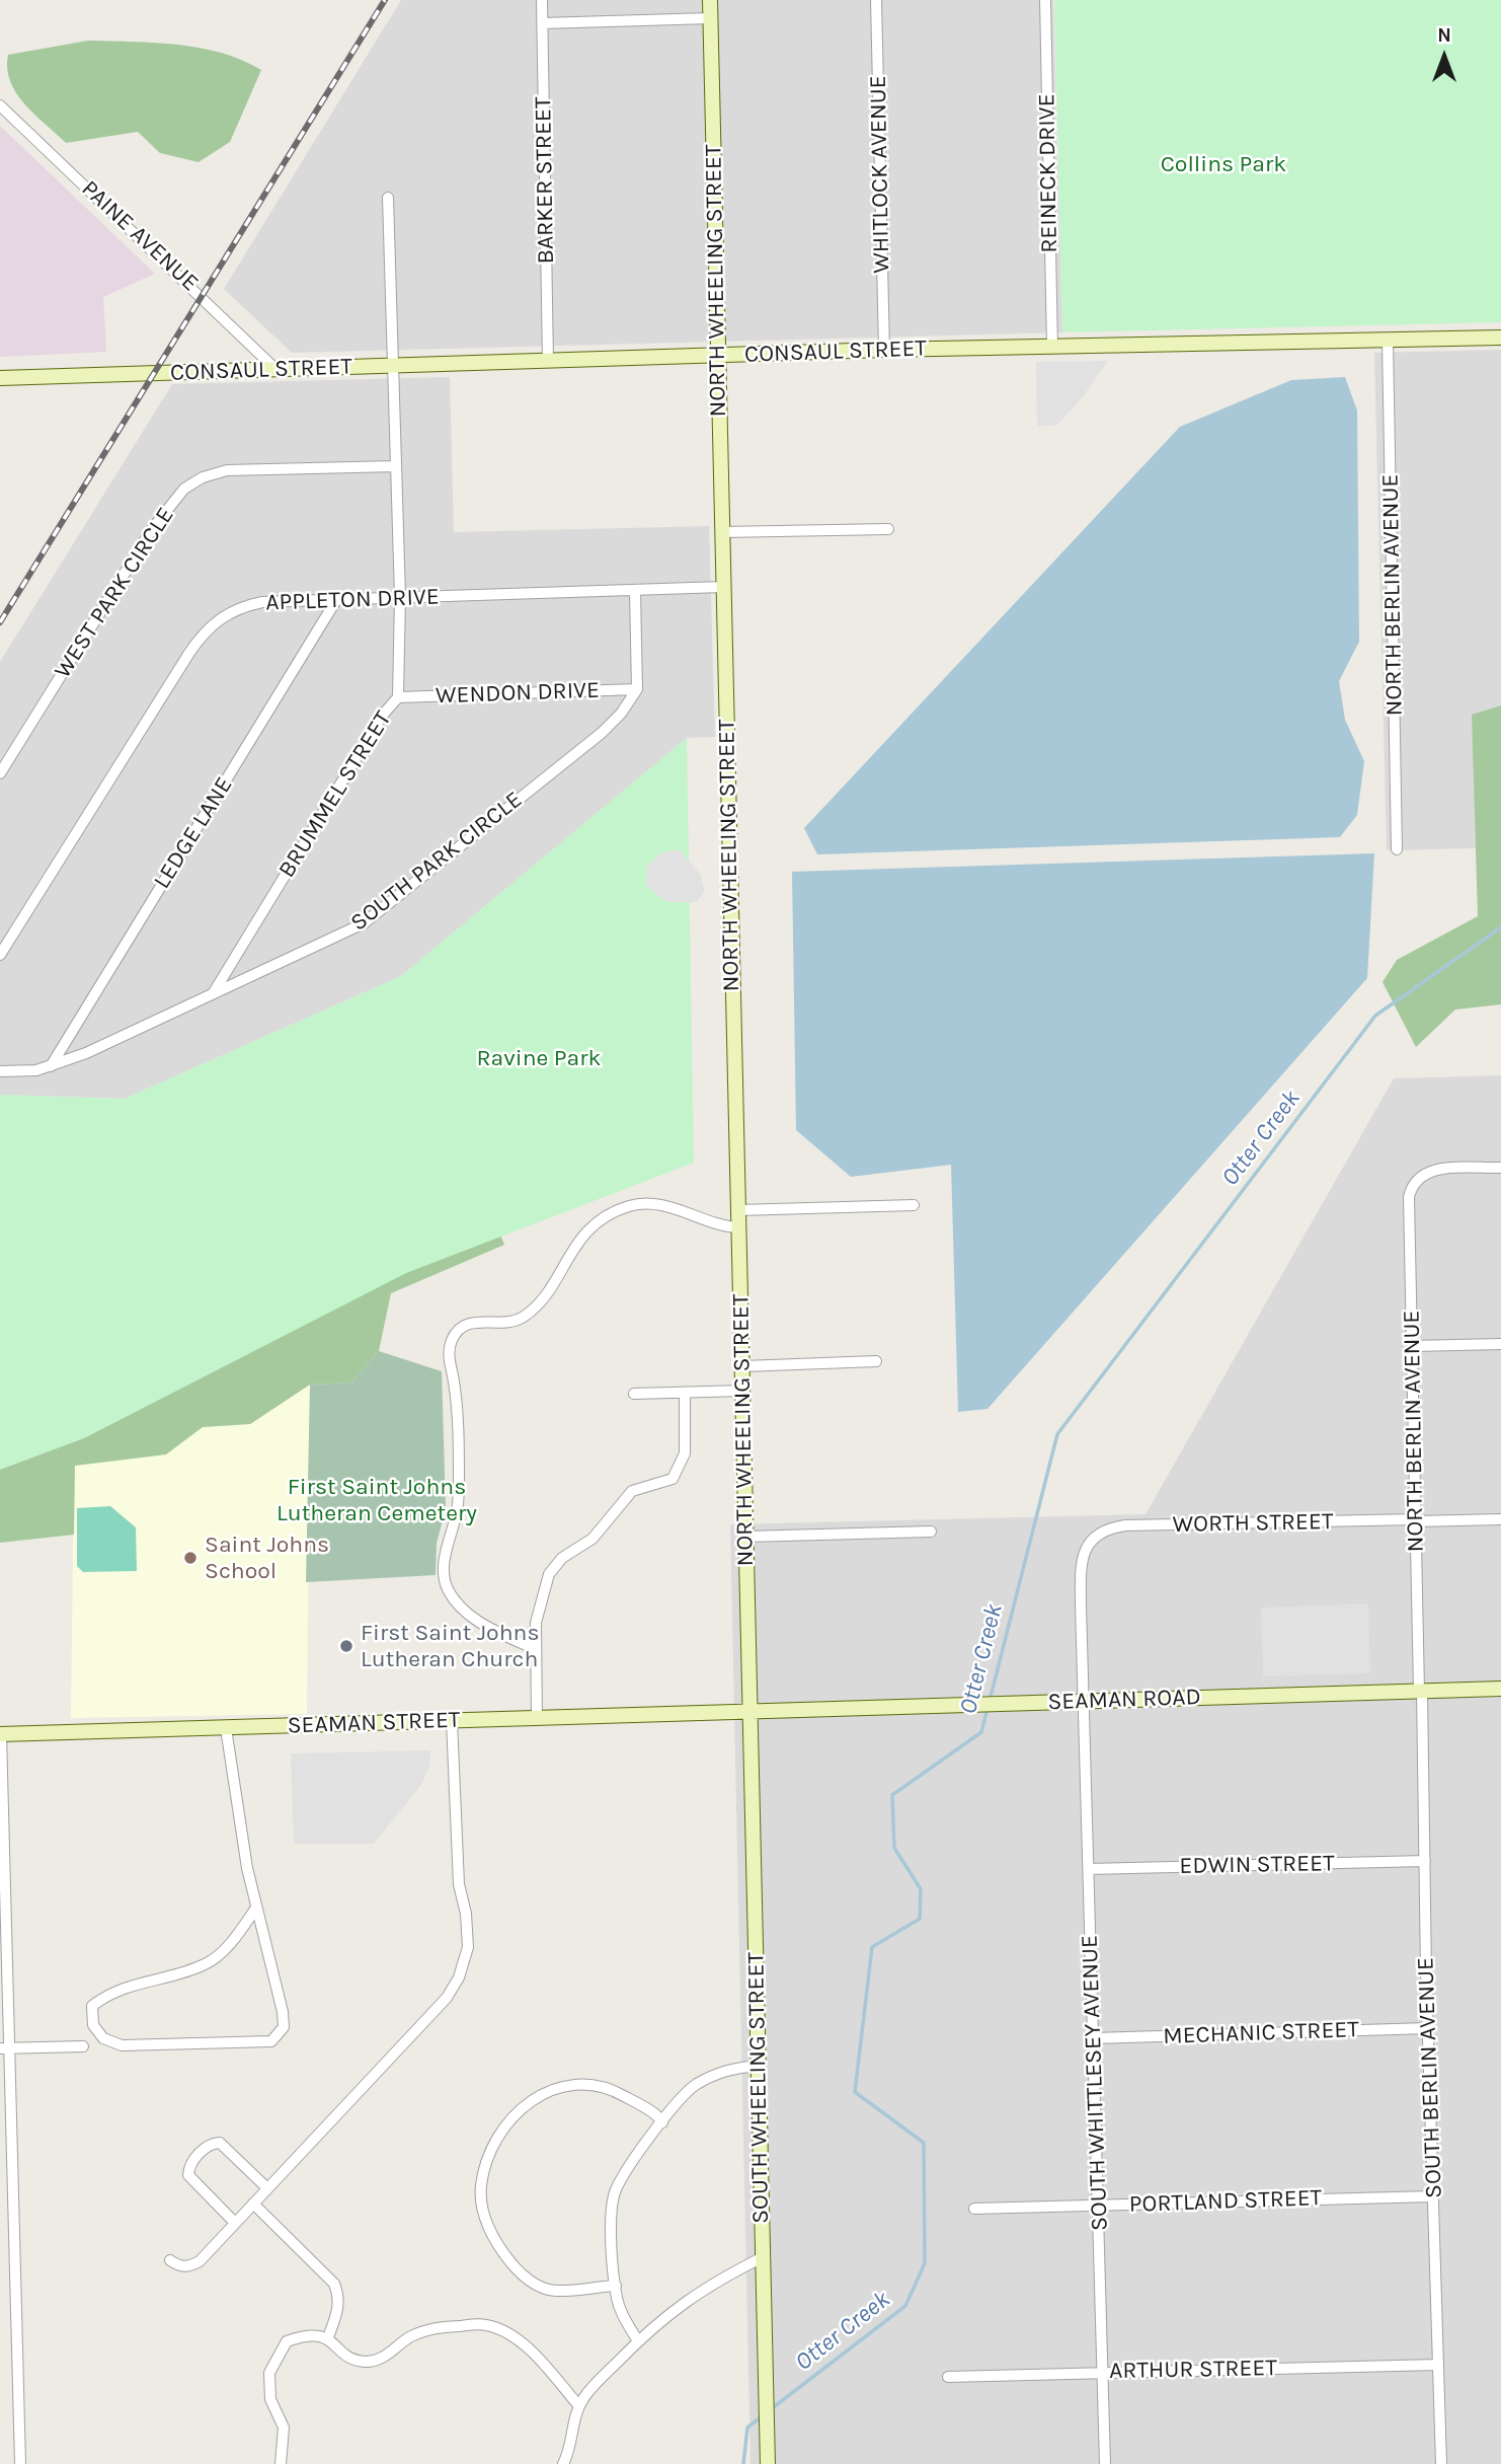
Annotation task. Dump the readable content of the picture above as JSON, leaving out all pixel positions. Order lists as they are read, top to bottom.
{
  "streets": {
    "street": [
      "REINECK DRIVE",
      "WHITLOCK AVENUE",
      "BARKER STREET",
      "PAINE AVENUE",
      "NORTH WHEELING STREET",
      "CONSAUL STREET",
      "WEST PARK CIRCLE",
      "NORTH BERLIN AVENUE",
      "APPLETON DRIVE",
      "WENDON DRIVE",
      "BRUMMEL STREET",
      "LEDGE LANE",
      "SOUTH PARK CIRCLE",
      "WORTH STREET",
      "SEAMAN ROAD",
      "SEAMAN STREET",
      "EDWIN STREET",
      "MECHANIC STREET",
      "SOUTH BERLIN AVENUE",
      "SOUTH WHITTLESEY AVENUE",
      "SOUTH WHEELING STREET",
      "PORTLAND STREET",
      "ARTHUR STREET"
    ]
  },
  "crossings": [
    ["REINECK DRIVE", "CONSAUL STREET"],
    ["WHITLOCK AVENUE", "CONSAUL STREET"],
    ["BARKER STREET", "CONSAUL STREET"],
    ["PAINE AVENUE", "CONSAUL STREET"],
    ["NORTH WHEELING STREET", "CONSAUL STREET"],
    ["NORTH WHEELING STREET", "APPLETON DRIVE"],
    ["NORTH WHEELING STREET", "SEAMAN ROAD"],
    ["NORTH WHEELING STREET", "SEAMAN STREET"],
    ["NORTH WHEELING STREET", "SOUTH WHEELING STREET"],
    ["CONSAUL STREET", "NORTH BERLIN AVENUE"],
    ["CONSAUL STREET", "BRUMMEL STREET"],
    ["WEST PARK CIRCLE", "BRUMMEL STREET"],
    ["NORTH BERLIN AVENUE", "WORTH STREET"],
    ["NORTH BERLIN AVENUE", "SEAMAN ROAD"],
    ["NORTH BERLIN AVENUE", "SOUTH BERLIN AVENUE"],
    ["APPLETON DRIVE", "BRUMMEL STREET"],
    ["APPLETON DRIVE", "LEDGE LANE"],
    ["WENDON DRIVE", "BRUMMEL STREET"],
    ["WENDON DRIVE", "SOUTH PARK CIRCLE"],
    ["BRUMMEL STREET", "SOUTH PARK CIRCLE"],
    ["LEDGE LANE", "SOUTH PARK CIRCLE"],
    ["WORTH STREET", "SOUTH WHITTLESEY AVENUE"],
    ["SEAMAN ROAD", "SEAMAN STREET"],
    ["SEAMAN ROAD", "SOUTH BERLIN AVENUE"],
    ["SEAMAN ROAD", "SOUTH WHITTLESEY AVENUE"],
    ["SEAMAN ROAD", "SOUTH WHEELING STREET"],
    ["SEAMAN STREET", "SOUTH WHEELING STREET"],
    ["EDWIN STREET", "SOUTH BERLIN AVENUE"],
    ["EDWIN STREET", "SOUTH WHITTLESEY AVENUE"],
    ["MECHANIC STREET", "SOUTH BERLIN AVENUE"],
    ["MECHANIC STREET", "SOUTH WHITTLESEY AVENUE"],
    ["SOUTH BERLIN AVENUE", "PORTLAND STREET"],
    ["SOUTH BERLIN AVENUE", "ARTHUR STREET"],
    ["SOUTH WHITTLESEY AVENUE", "PORTLAND STREET"],
    ["SOUTH WHITTLESEY AVENUE", "ARTHUR STREET"]
  ],
  "water": ["Otter Creek"],
  "parks": ["Collins Park", "Ravine Park", "First Saint Johns Lutheran Cemetery"],
  "places": ["Saint Johns School", "First Saint Johns Lutheran Church"],
  "north": "top"
}
